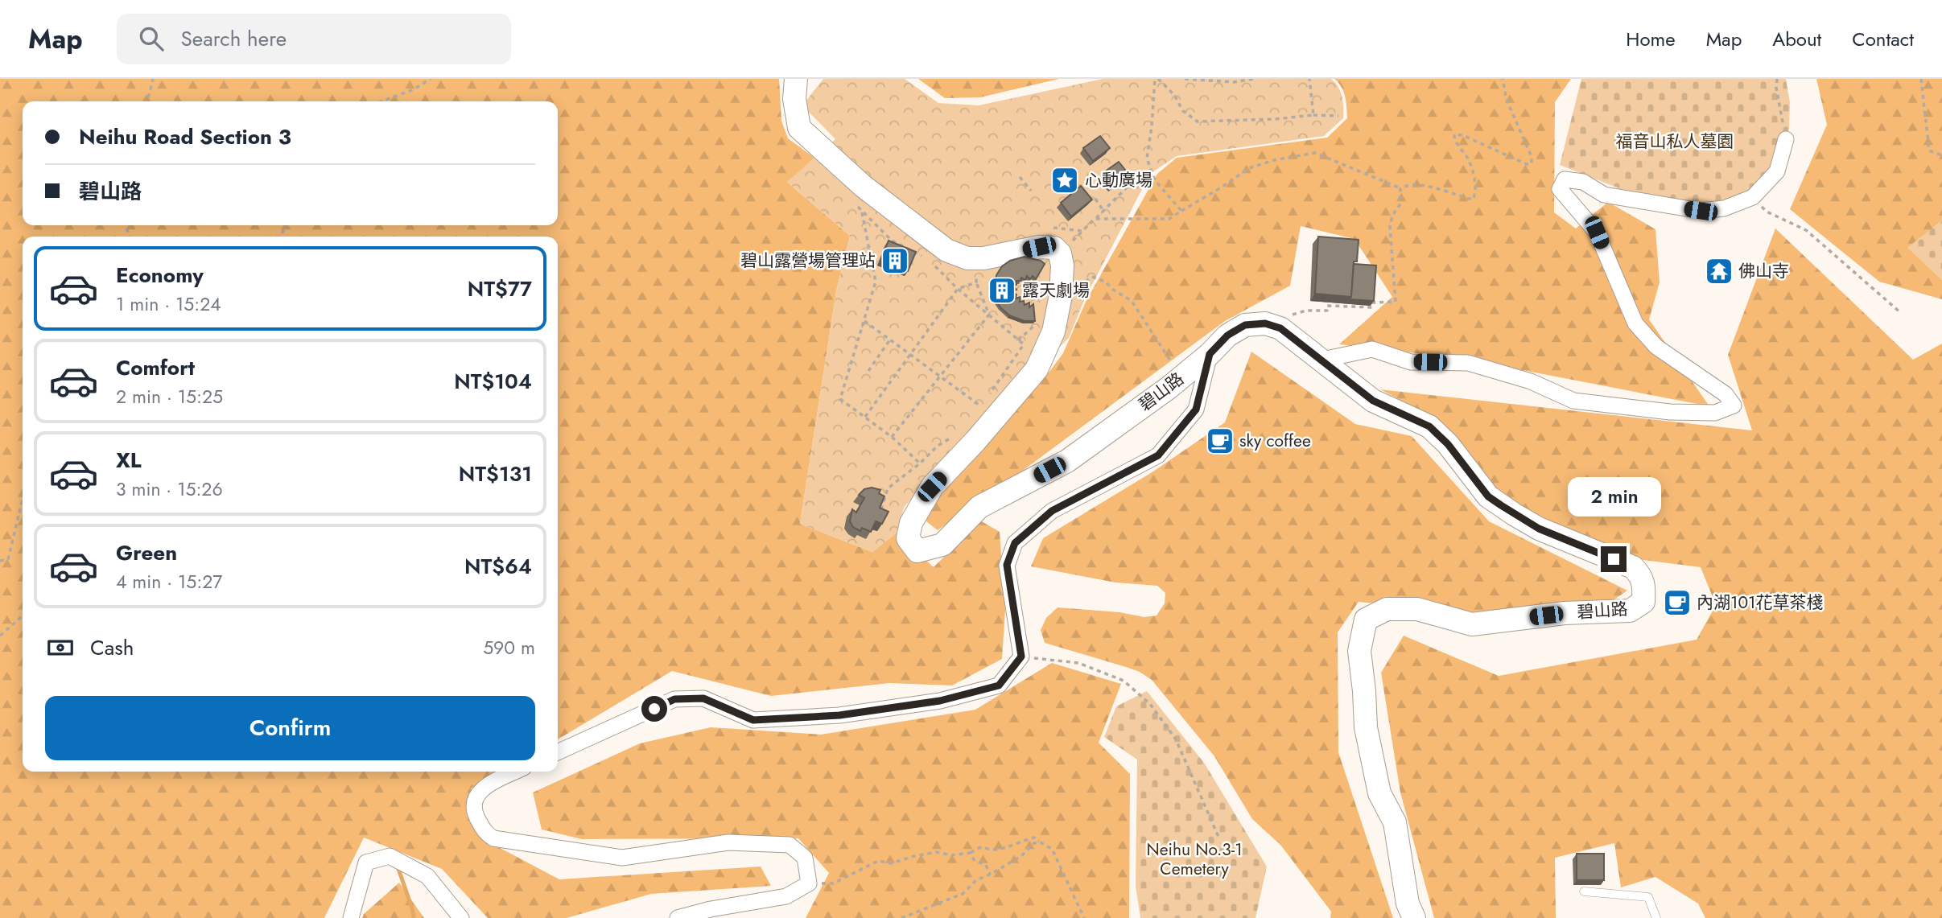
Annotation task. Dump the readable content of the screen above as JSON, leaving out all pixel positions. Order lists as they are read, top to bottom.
{
  "streets": {
    "street": ["碧山路"]
  },
  "parks": ["福音山私人墓園", "Neihu No.3-1 Cemetery"],
  "places": {
    "place": ["心動廣場"],
    "building": ["碧山露營場管理站", "露天劇場"],
    "temple": ["佛山寺"],
    "cafe": ["sky coffee", "內湖101花草茶棧"]
  },
  "page": {
    "header": "Map",
    "search": "Search here",
    "nav": [
      "Home",
      "Map",
      "About",
      "Contact"
    ],
    "banner": ["Neihu Road Section 3", "碧山路"],
    "list": [
      {
        "name": "Economy",
        "note": "1 min · 15:24",
        "value": "NT$77"
      },
      {
        "name": "Comfort",
        "note": "2 min · 15:25",
        "value": "NT$104"
      },
      {
        "name": "XL",
        "note": "3 min · 15:26",
        "value": "NT$131"
      },
      {
        "name": "Green",
        "note": "4 min · 15:27",
        "value": "NT$64"
      }
    ],
    "bubble": "2 min",
    "pay": ["Cash", "590 m"],
    "buttons": "Confirm"
  }
}
